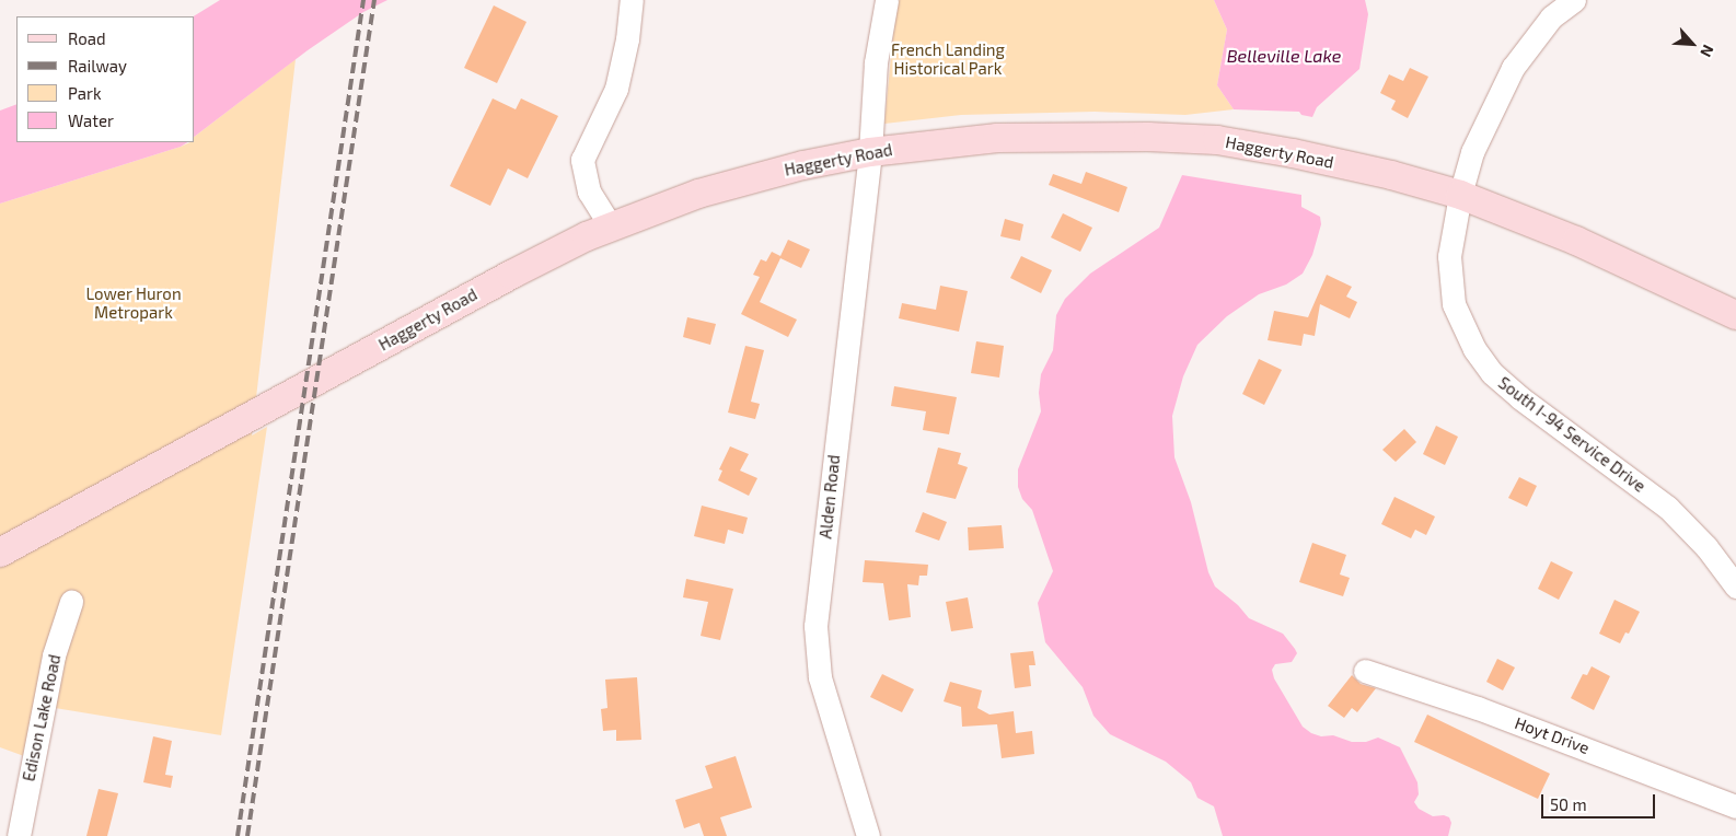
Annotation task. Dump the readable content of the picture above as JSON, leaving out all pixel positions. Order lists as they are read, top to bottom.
{
  "streets": {
    "main road": ["Haggerty Road"],
    "street": [
      "South I-94 Service Drive",
      "Alden Road",
      "Edison Lake Road",
      "Hoyt Drive"
    ]
  },
  "crossings": [
    ["Haggerty Road", "South I-94 Service Drive"],
    ["Haggerty Road", "Alden Road"]
  ],
  "water": ["Belleville Lake"],
  "parks": ["French Landing Historical Park", "Lower Huron Metropark"],
  "legend": [
    "Road",
    "Railway",
    "Park",
    "Water"
  ],
  "scale_bar": "50 m",
  "north": "bottom right"
}
